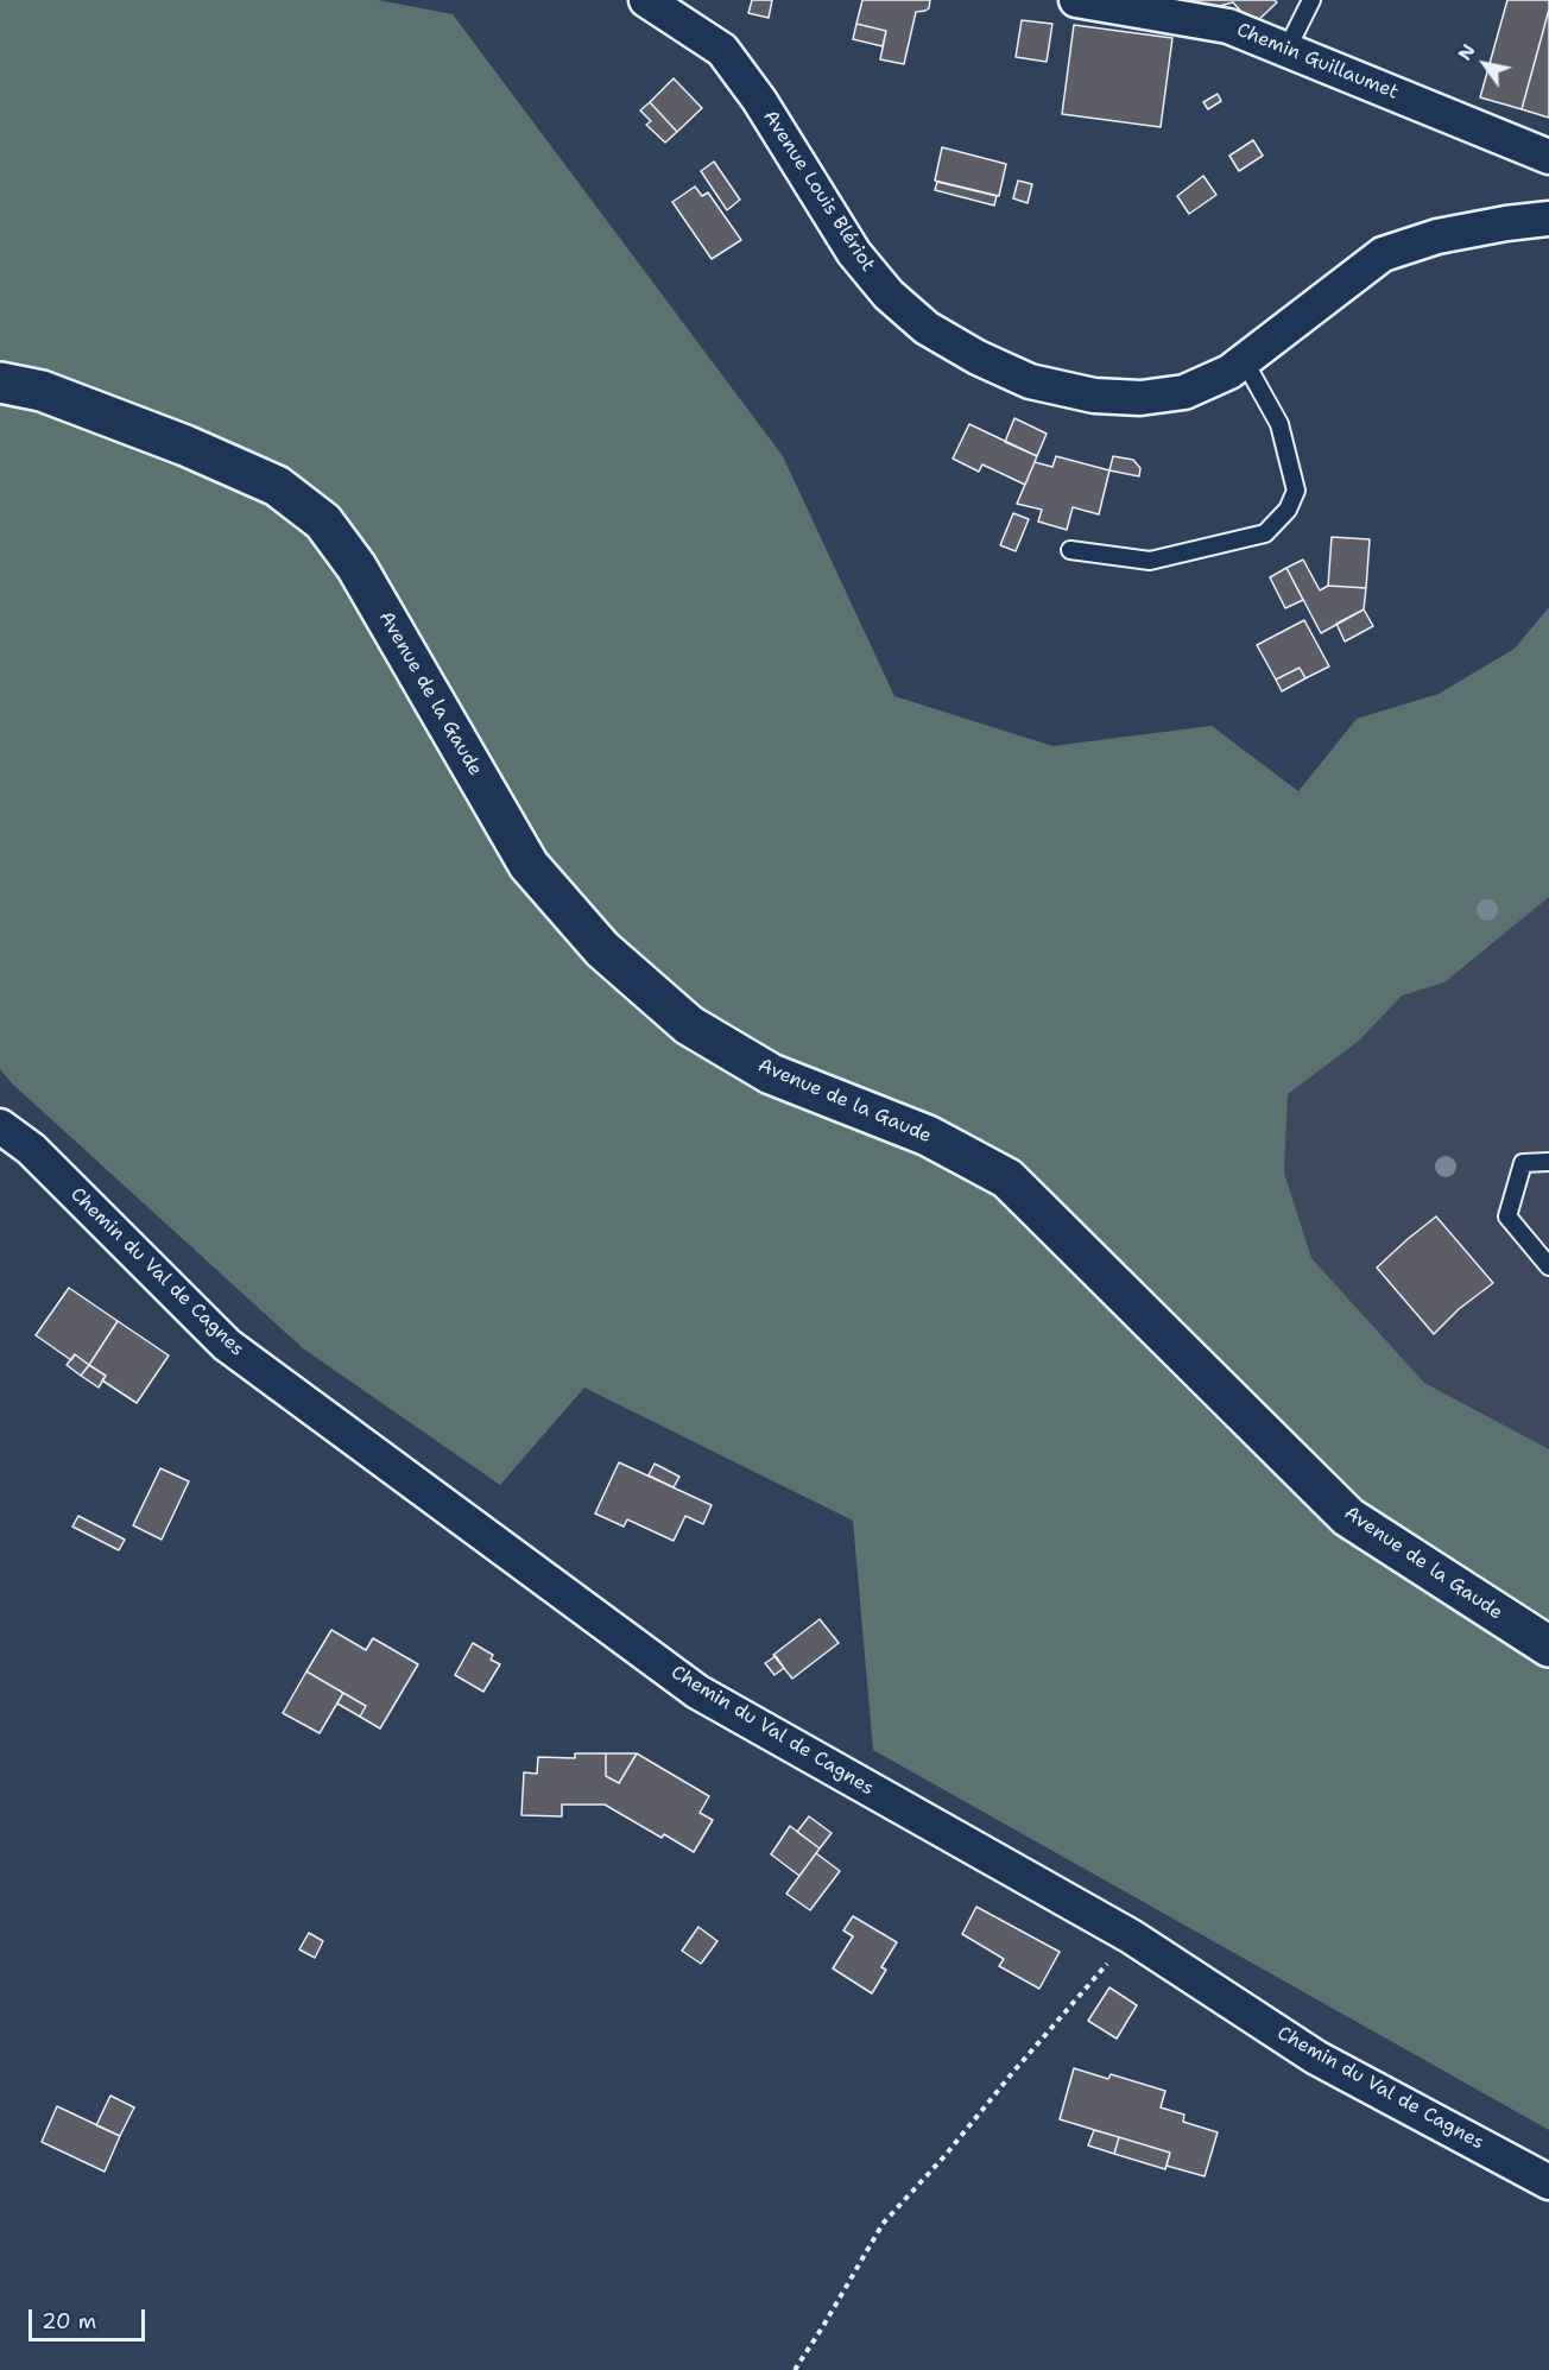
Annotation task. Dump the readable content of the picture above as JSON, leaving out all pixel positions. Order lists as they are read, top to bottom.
{
  "streets": {
    "street": [
      "Chemin Guillaumet",
      "Avenue Louis Blériot",
      "Avenue de la Gaude",
      "Chemin du Val de Cagnes"
    ]
  },
  "scale_bar": "20 m",
  "north": "top left"
}
